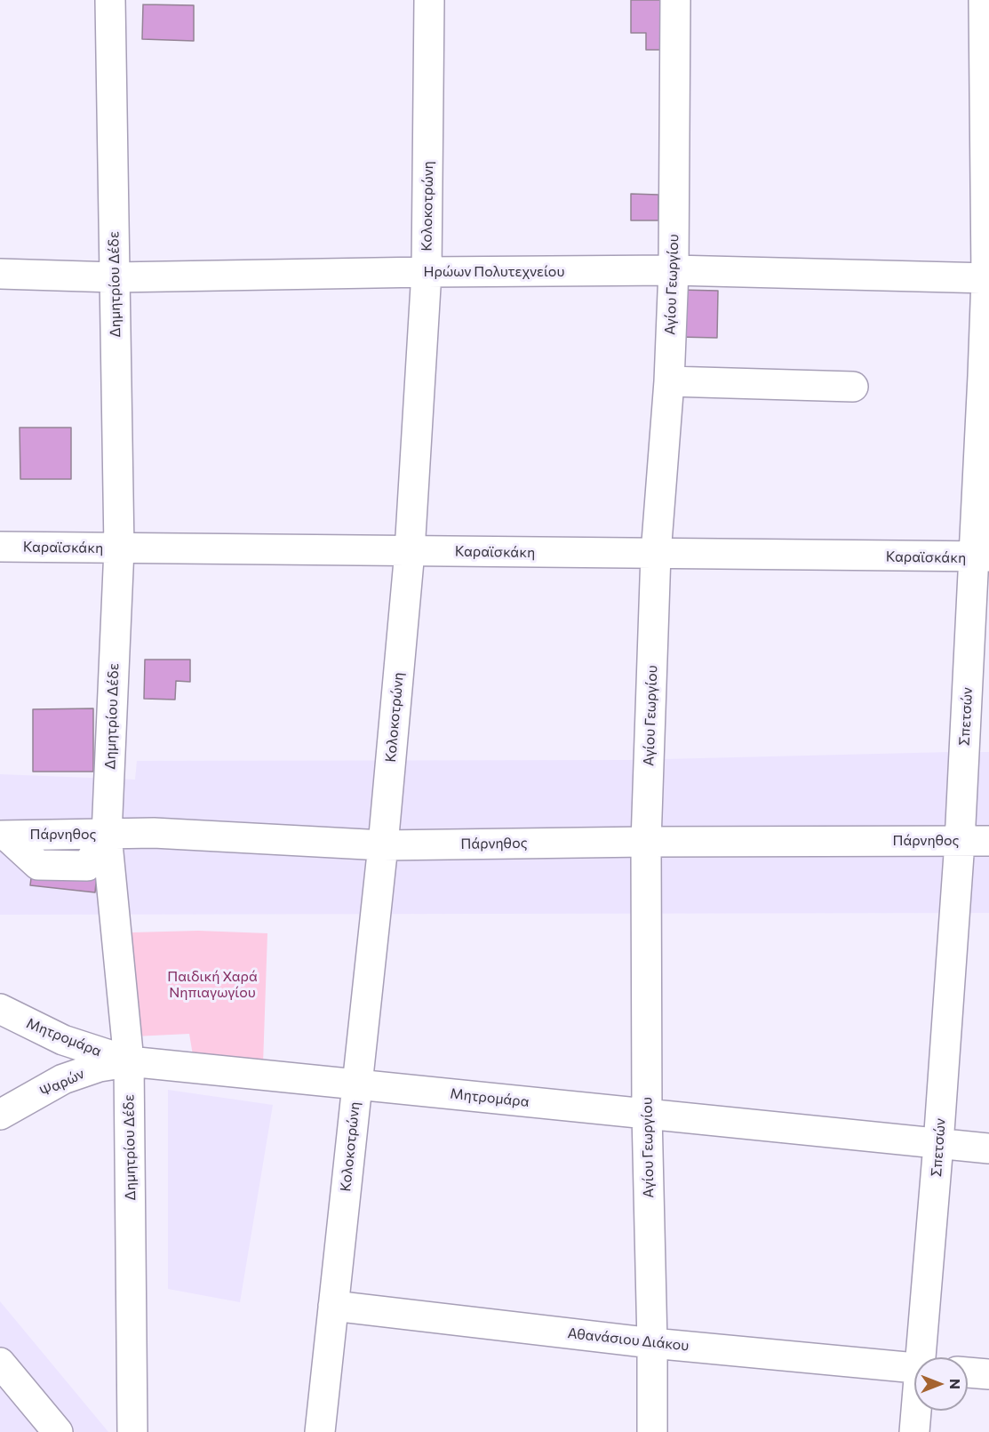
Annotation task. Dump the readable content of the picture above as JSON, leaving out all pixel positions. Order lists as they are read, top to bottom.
{
  "streets": {
    "street": [
      "Κολοκοτρώνη",
      "Ηρώων Πολυτεχνείου",
      "Δημητρίου Δέδε",
      "Αγίου Γεωργίου",
      "Καραϊσκάκη",
      "Σπετσών",
      "Πάρνηθος",
      "Μητρομάρα",
      "Ψαρών",
      "Αθανάσιου Διάκου"
    ]
  },
  "crossings": [
    ["Κολοκοτρώνη", "Ηρώων Πολυτεχνείου"],
    ["Κολοκοτρώνη", "Καραϊσκάκη"],
    ["Κολοκοτρώνη", "Πάρνηθος"],
    ["Κολοκοτρώνη", "Μητρομάρα"],
    ["Κολοκοτρώνη", "Αθανάσιου Διάκου"],
    ["Ηρώων Πολυτεχνείου", "Δημητρίου Δέδε"],
    ["Ηρώων Πολυτεχνείου", "Αγίου Γεωργίου"],
    ["Ηρώων Πολυτεχνείου", "Σπετσών"],
    ["Δημητρίου Δέδε", "Καραϊσκάκη"],
    ["Δημητρίου Δέδε", "Πάρνηθος"],
    ["Δημητρίου Δέδε", "Μητρομάρα"],
    ["Δημητρίου Δέδε", "Ψαρών"],
    ["Αγίου Γεωργίου", "Καραϊσκάκη"],
    ["Αγίου Γεωργίου", "Πάρνηθος"],
    ["Αγίου Γεωργίου", "Μητρομάρα"],
    ["Αγίου Γεωργίου", "Αθανάσιου Διάκου"],
    ["Καραϊσκάκη", "Σπετσών"],
    ["Σπετσών", "Πάρνηθος"],
    ["Σπετσών", "Μητρομάρα"],
    ["Μητρομάρα", "Ψαρών"]
  ],
  "parks": ["Παιδική Χαρά Νηπιαγωγίου"],
  "north": "right"
}
